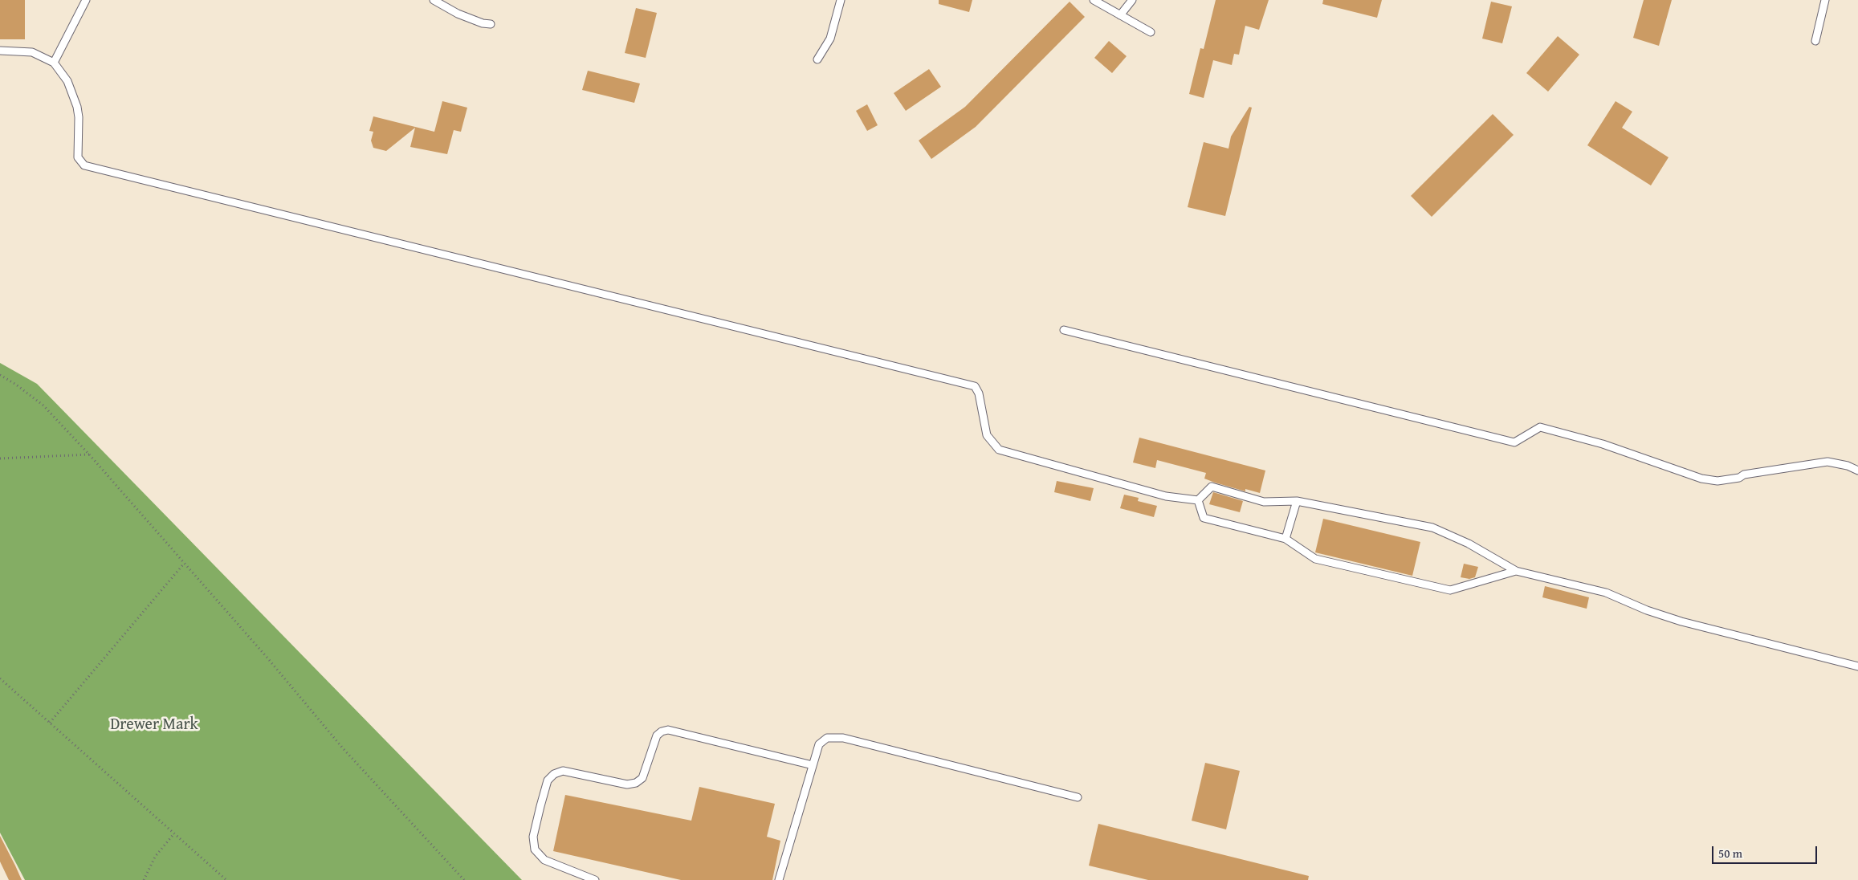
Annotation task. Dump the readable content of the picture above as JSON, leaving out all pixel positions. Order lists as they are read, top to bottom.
{
  "parks": ["Drewer Mark"],
  "scale_bar": "50 m"
}
